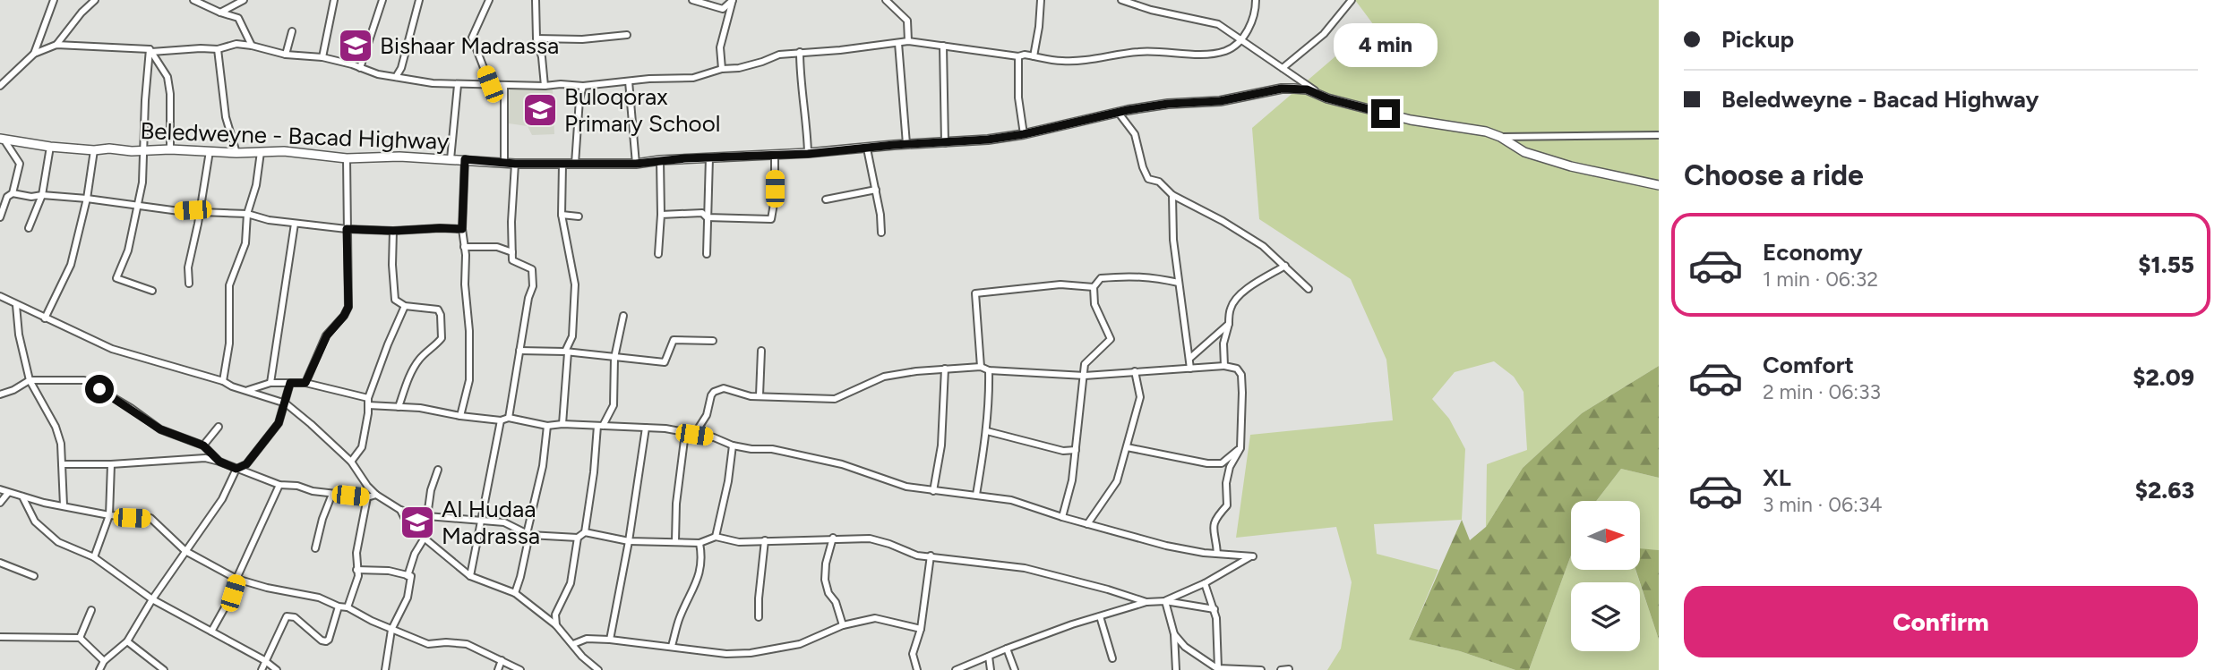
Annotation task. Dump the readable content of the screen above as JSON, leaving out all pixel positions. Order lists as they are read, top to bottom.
{
  "streets": {
    "street": ["Beledweyne - Bacad Highway"]
  },
  "places": {
    "school or university": ["Bishaar Madrassa", "Buloqorax Primary School", "Al Hudaa Madrassa"]
  },
  "north": "right",
  "page": {
    "banner": ["Pickup", "Beledweyne - Bacad Highway"],
    "bubble": "4 min",
    "heading": "Choose a ride",
    "list": [
      {
        "name": "Economy",
        "note": "1 min · 06:32",
        "value": "$1.55"
      },
      {
        "name": "Comfort",
        "note": "2 min · 06:33",
        "value": "$2.09"
      },
      {
        "name": "XL",
        "note": "3 min · 06:34",
        "value": "$2.63"
      }
    ],
    "buttons": "Confirm"
  }
}
